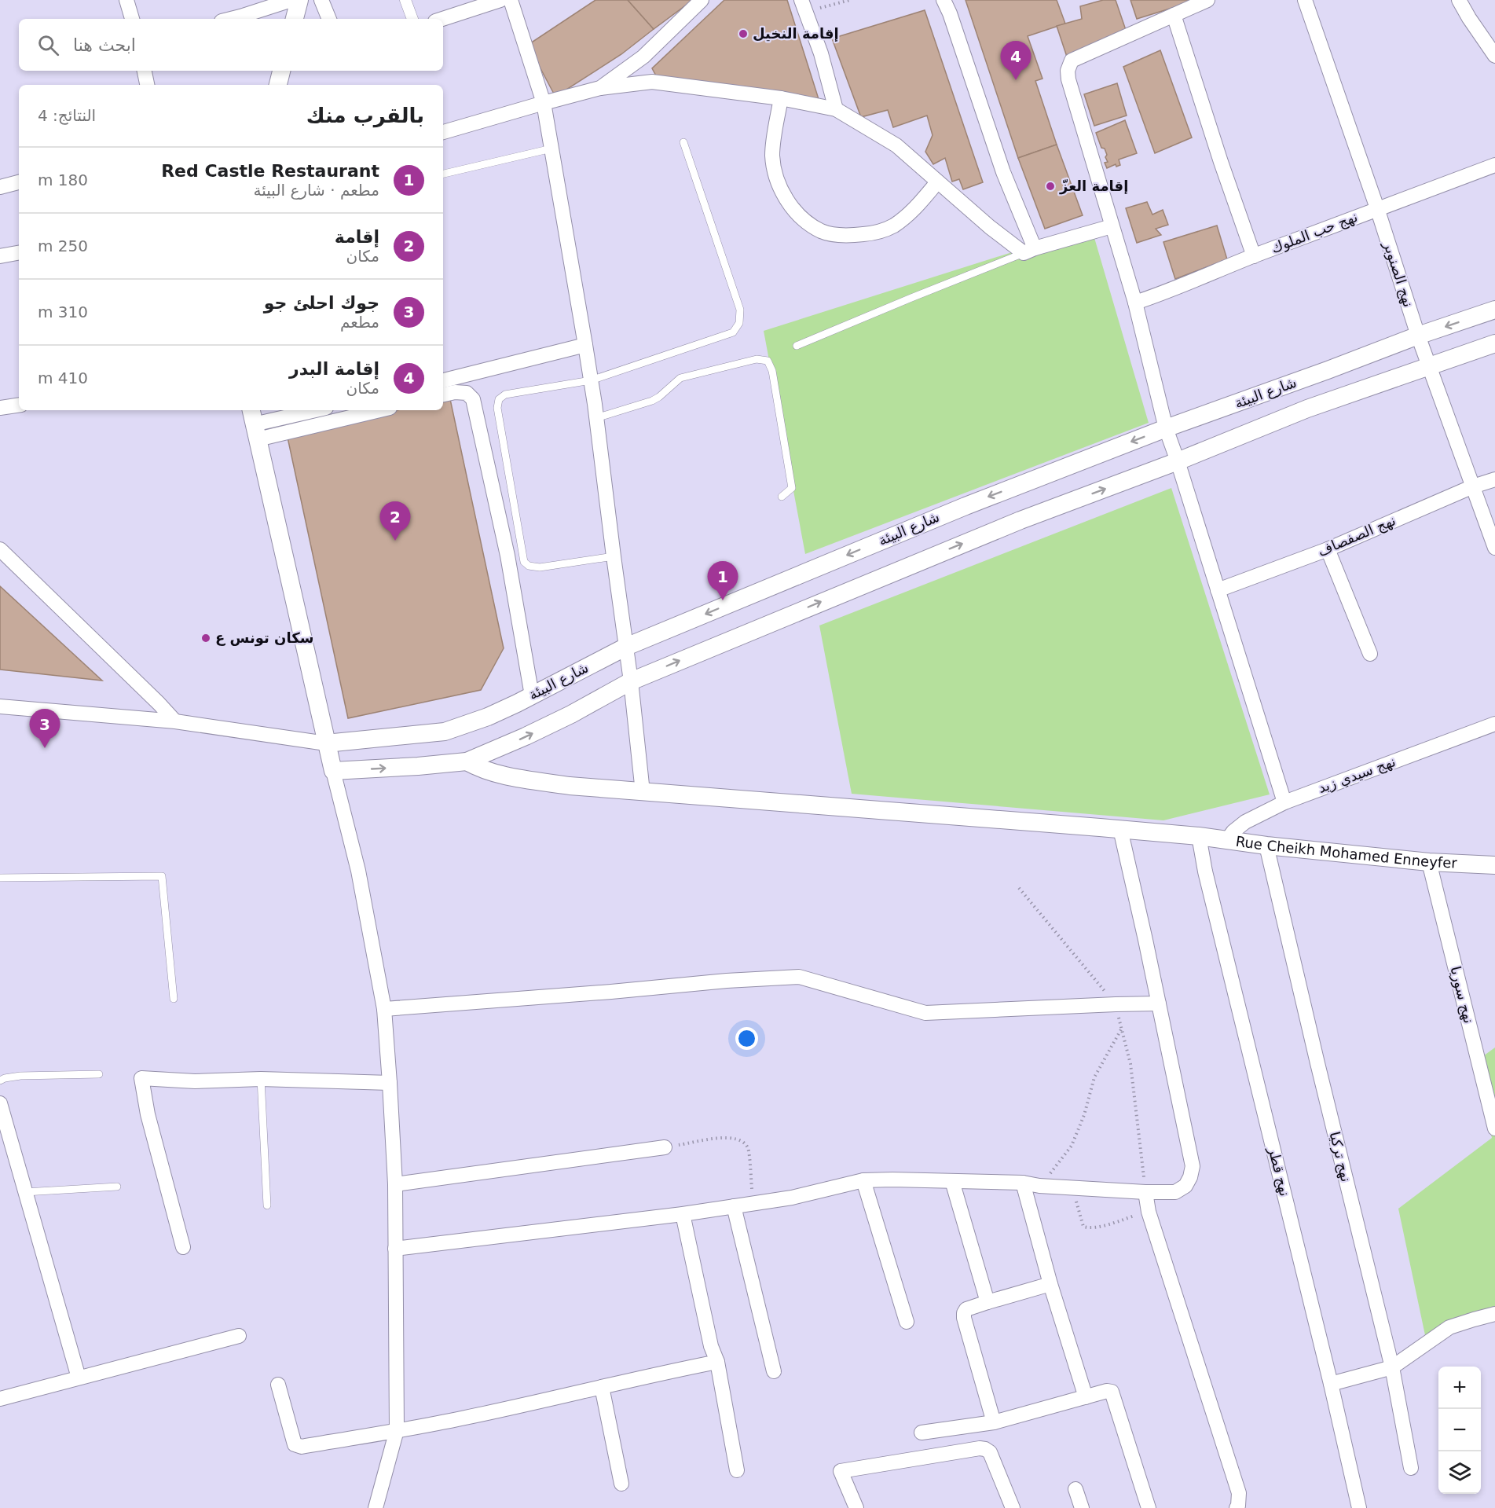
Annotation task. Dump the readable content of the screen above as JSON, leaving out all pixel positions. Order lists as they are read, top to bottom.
{
  "streets": {
    "street": [
      "نهج حب الملوك",
      "نهج الصنوبر",
      "شارع البيئة",
      "نهج الصفصاف",
      "نهج سيدي زيد",
      "Rue Cheikh Mohamed Enneyfer",
      "نهج سوريا",
      "نهج تركيا",
      "نهج قطر"
    ]
  },
  "crossings": [
    ["نهج حب الملوك", "نهج الصنوبر"],
    ["نهج الصنوبر", "شارع البيئة"],
    ["نهج الصنوبر", "نهج الصفصاف"],
    ["شارع البيئة", "Rue Cheikh Mohamed Enneyfer"],
    ["نهج سيدي زيد", "Rue Cheikh Mohamed Enneyfer"],
    ["Rue Cheikh Mohamed Enneyfer", "نهج سوريا"],
    ["Rue Cheikh Mohamed Enneyfer", "نهج تركيا"],
    ["Rue Cheikh Mohamed Enneyfer", "نهج قطر"]
  ],
  "places": ["إقامة النخيل", "إقامة العزّ", "سكان تونس ع"],
  "page": {
    "search": "ابحث هنا",
    "pins": [
      "4",
      "2",
      "1",
      "3"
    ],
    "heading": ["بالقرب منك", "النتائج: 4"],
    "list": [
      {
        "mark": "1",
        "name": "Red Castle Restaurant",
        "note": "مطعم · شارع البيئة",
        "value": "180 m"
      },
      {
        "mark": "2",
        "name": "إقامة",
        "note": "مكان",
        "value": "250 m"
      },
      {
        "mark": "3",
        "name": "جوك احلئ جو",
        "note": "مطعم",
        "value": "310 m"
      },
      {
        "mark": "4",
        "name": "إقامة البدر",
        "note": "مكان",
        "value": "410 m"
      }
    ],
    "map_buttons": ["+", "−"]
  }
}
